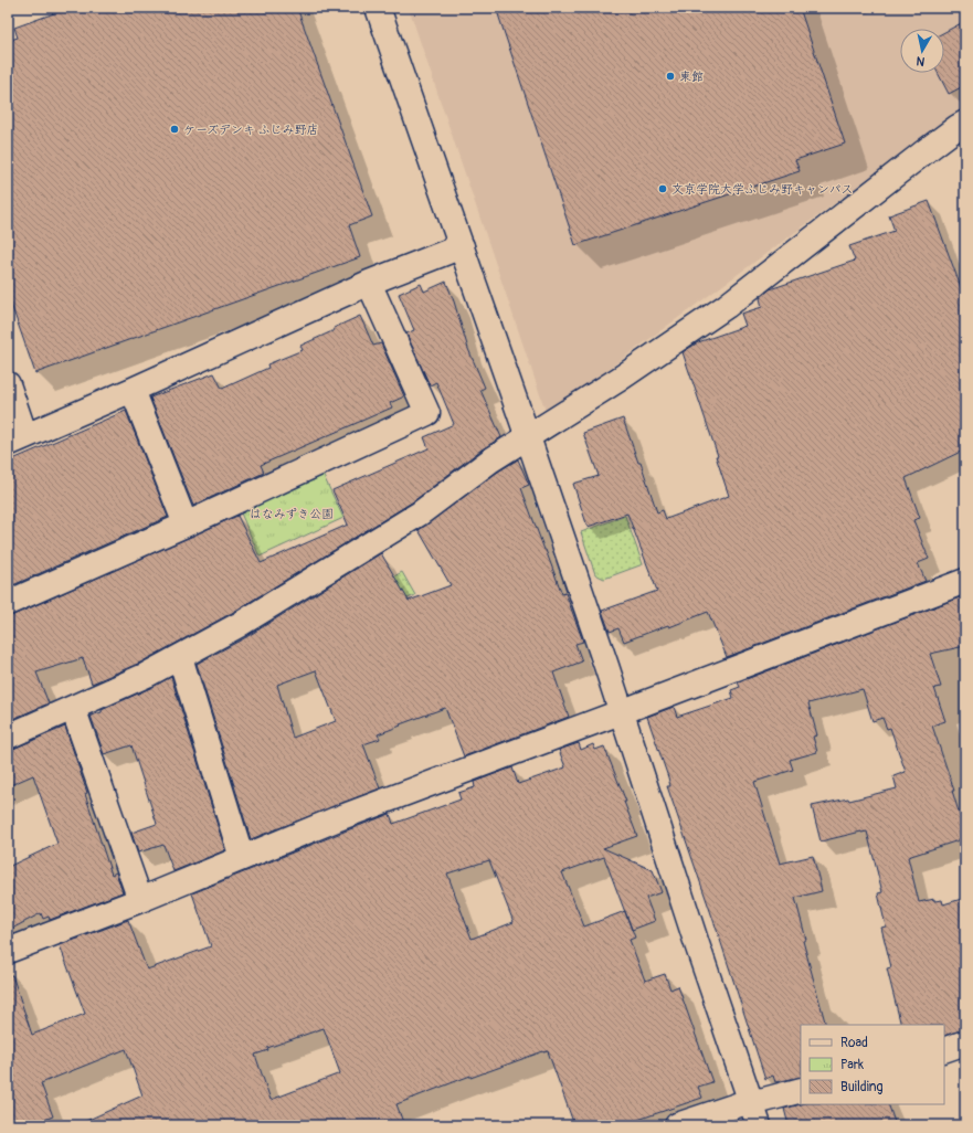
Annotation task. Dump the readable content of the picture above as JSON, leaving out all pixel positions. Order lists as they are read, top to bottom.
{
  "parks": ["はなみずき公園"],
  "places": ["東館", "ケーズデンキ ふじみ野店", "文京学院大学ふじみ野キャンパス"],
  "legend": ["Road", "Park", "Building"],
  "north": "bottom"
}
